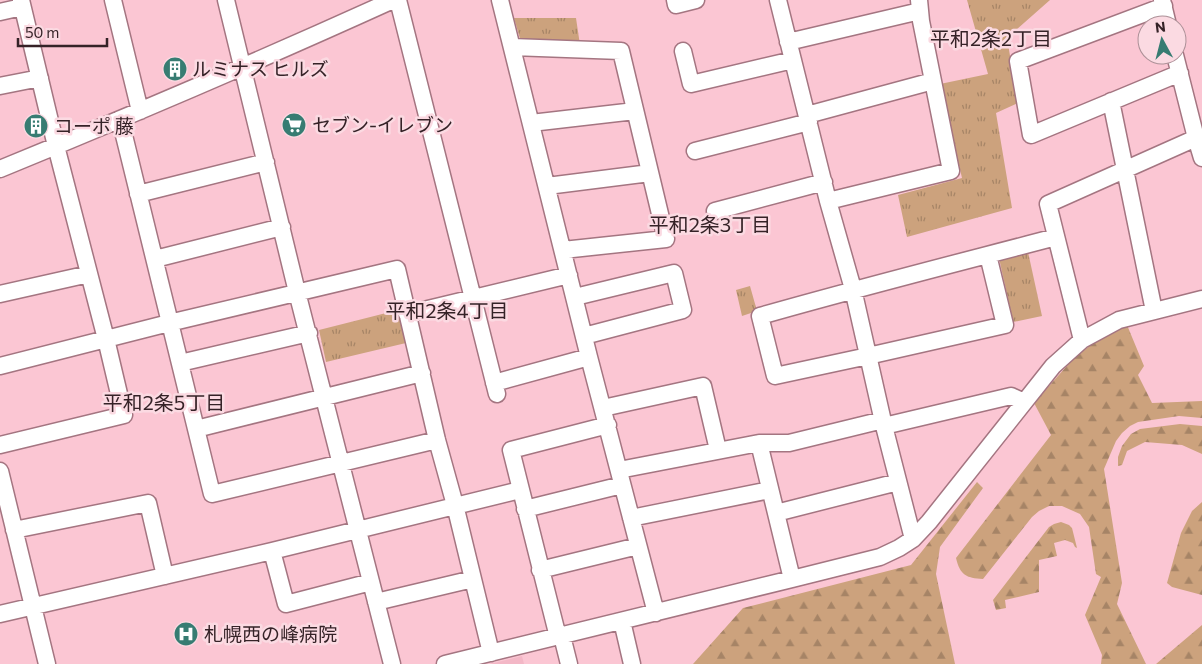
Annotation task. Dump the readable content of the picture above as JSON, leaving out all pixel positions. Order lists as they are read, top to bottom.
{
  "districts": [
    "平和2条2丁目",
    "平和2条3丁目",
    "平和2条4丁目",
    "平和2条5丁目"
  ],
  "places": {
    "building": ["ルミナス ヒルズ", "コーポ 藤"],
    "supermarket": ["セブン-イレブン"],
    "hospital": ["札幌西の峰病院"]
  },
  "scale_bar": "50 m",
  "north": "top"
}
